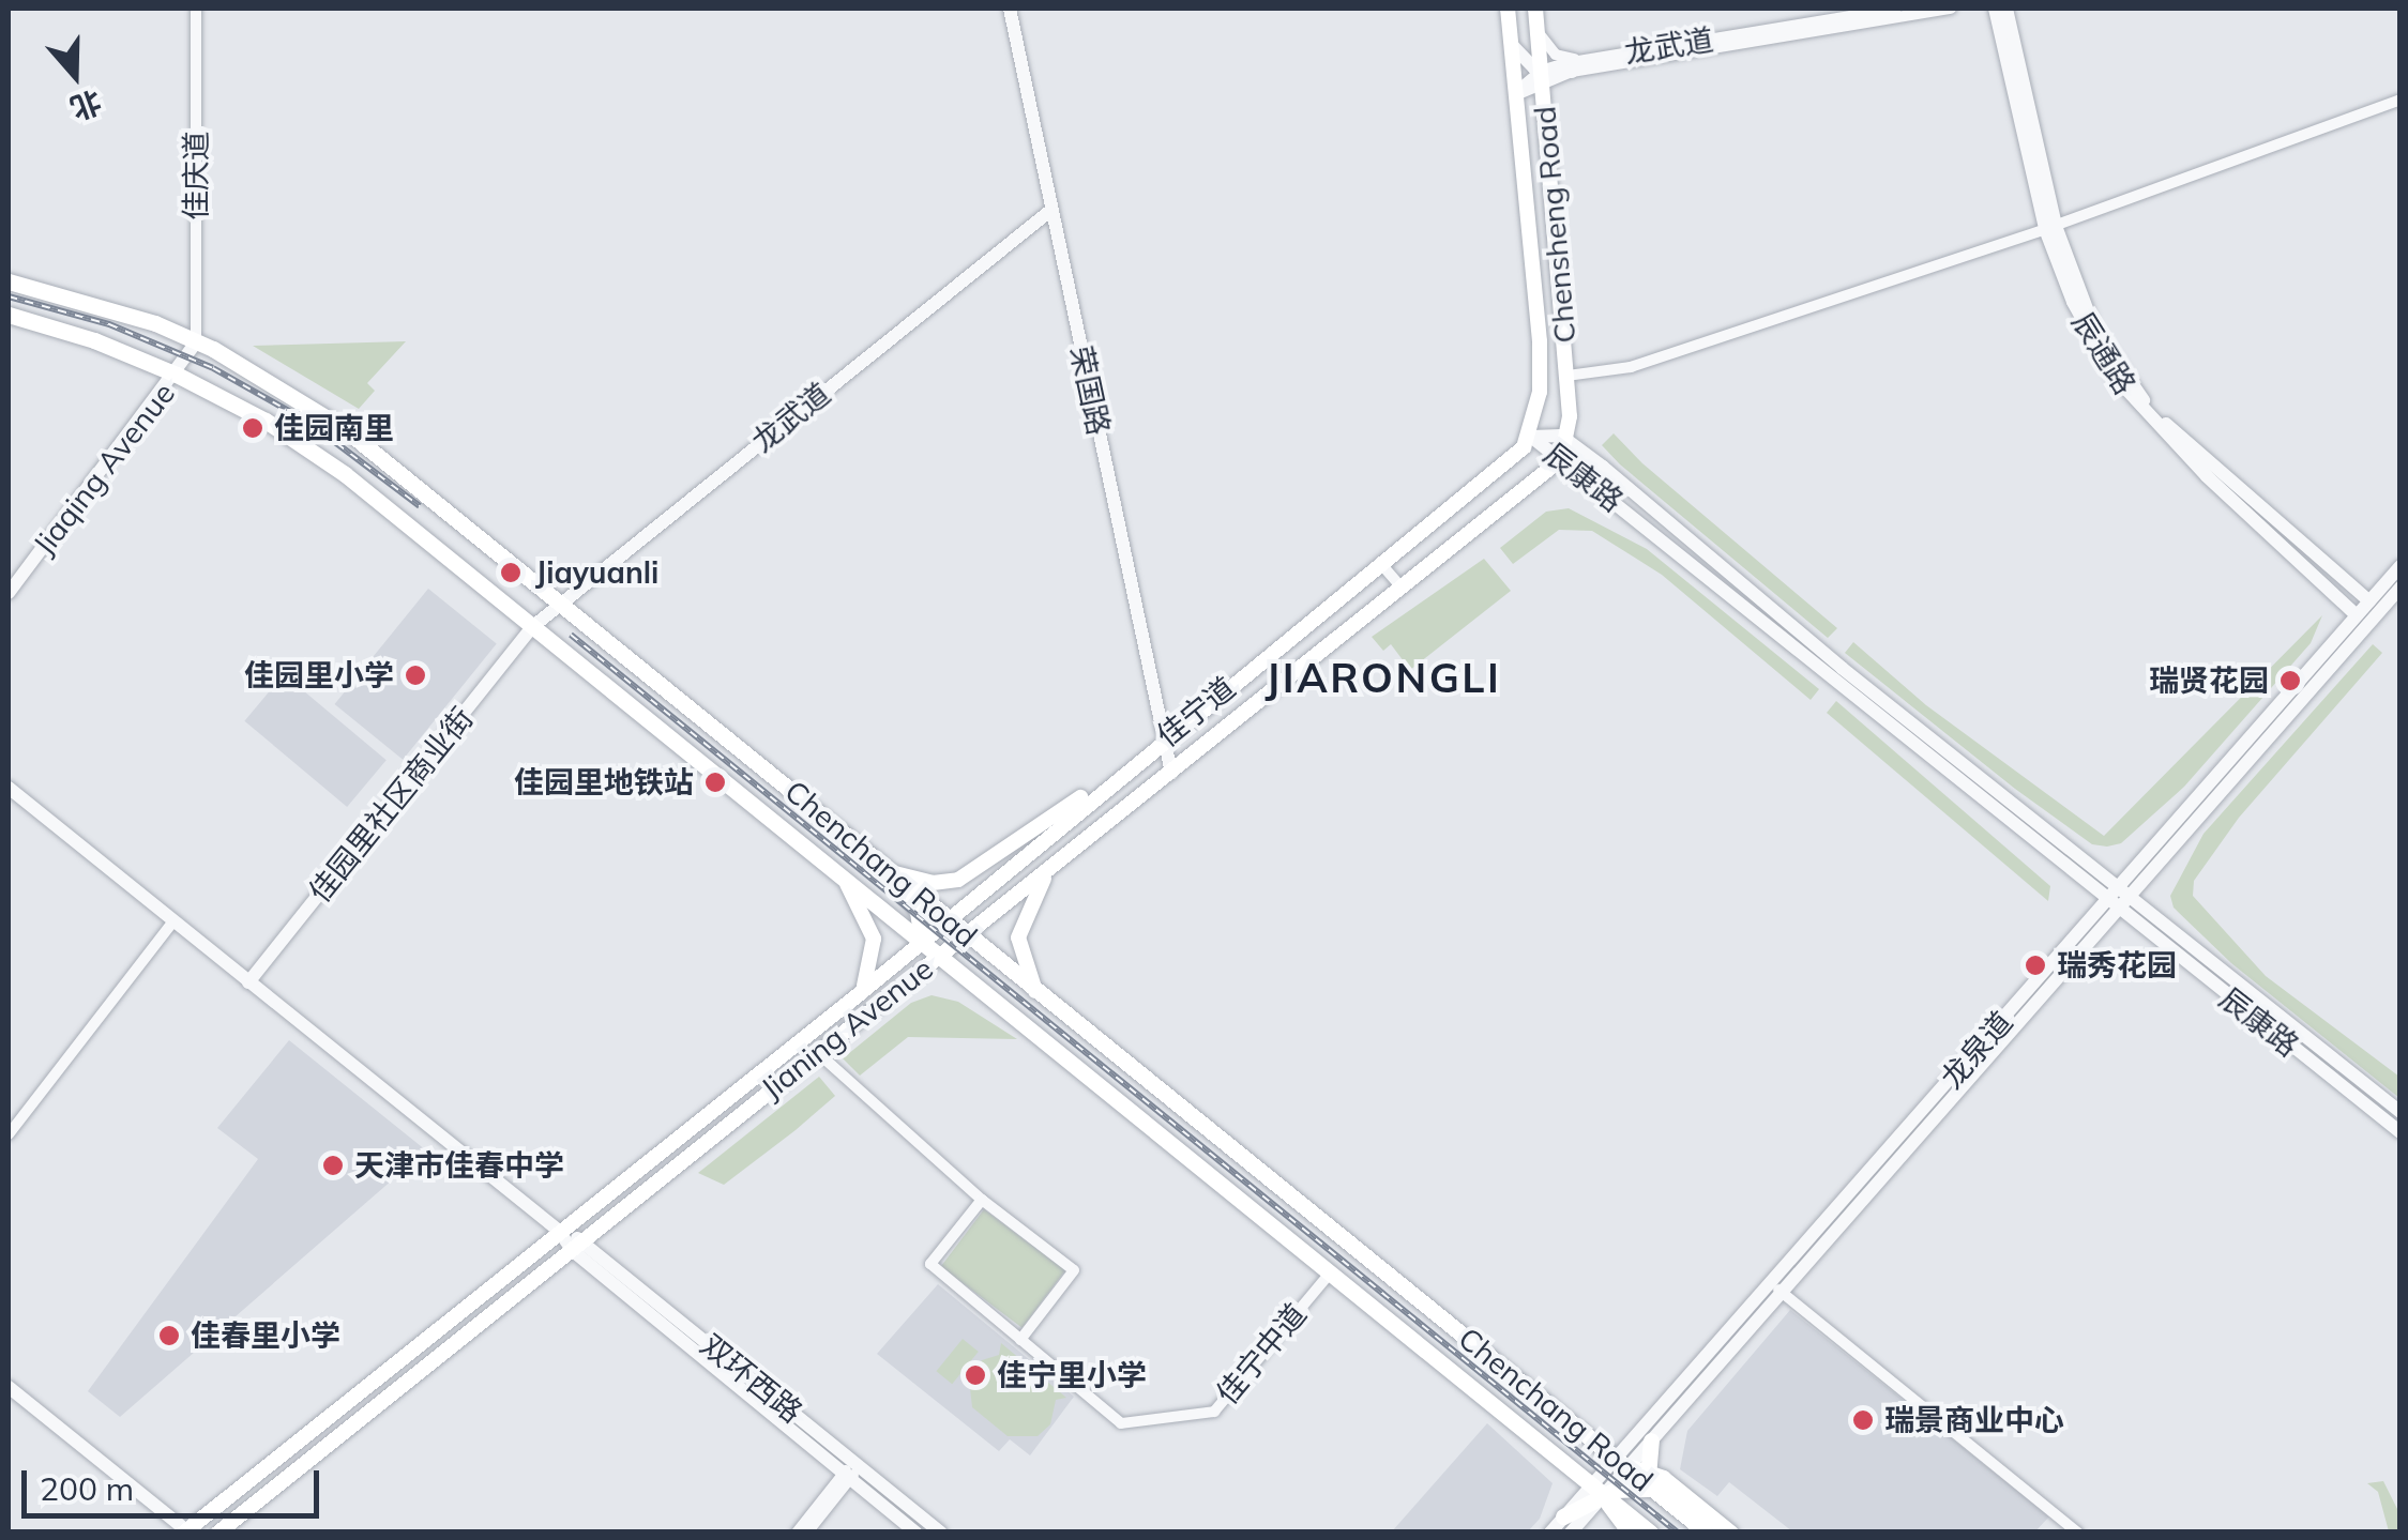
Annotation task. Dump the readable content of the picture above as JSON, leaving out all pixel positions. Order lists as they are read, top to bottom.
{
  "streets": {
    "main road": [
      "Chensheng Road",
      "佳宁道",
      "Chenchang Road",
      "Jianing Avenue"
    ],
    "street": [
      "龙武道",
      "佳庆道",
      "辰通路",
      "荣国路",
      "Jiaqing Avenue",
      "辰康路",
      "佳园里社区商业街",
      "龙泉道",
      "佳宁中道",
      "双环西路"
    ]
  },
  "crossings": [
    ["龙武道", "荣国路"],
    ["龙武道", "佳园里社区商业街"],
    ["龙武道", "Chenchang Road"],
    ["佳庆道", "Jiaqing Avenue"],
    ["佳庆道", "Chenchang Road"],
    ["Chensheng Road", "辰康路"],
    ["Chensheng Road", "佳宁道"],
    ["Chensheng Road", "Jianing Avenue"],
    ["辰通路", "龙泉道"],
    ["荣国路", "佳宁道"],
    ["荣国路", "Jianing Avenue"],
    ["Jiaqing Avenue", "Chenchang Road"],
    ["辰康路", "佳宁道"],
    ["辰康路", "Jianing Avenue"],
    ["辰康路", "龙泉道"],
    ["佳宁道", "Jianing Avenue"],
    ["佳园里社区商业街", "Chenchang Road"],
    ["Chenchang Road", "Jianing Avenue"],
    ["Chenchang Road", "龙泉道"],
    ["Chenchang Road", "佳宁中道"],
    ["Jianing Avenue", "双环西路"]
  ],
  "districts": ["JIARONGLI"],
  "places": [
    "佳园南里",
    "Jiayuanli",
    "佳园里小学",
    "瑞贤花园",
    "佳园里地铁站",
    "瑞秀花园",
    "天津市佳春中学",
    "佳春里小学",
    "佳宁里小学",
    "瑞景商业中心"
  ],
  "scale_bar": "200 m",
  "north": "bottom"
}
